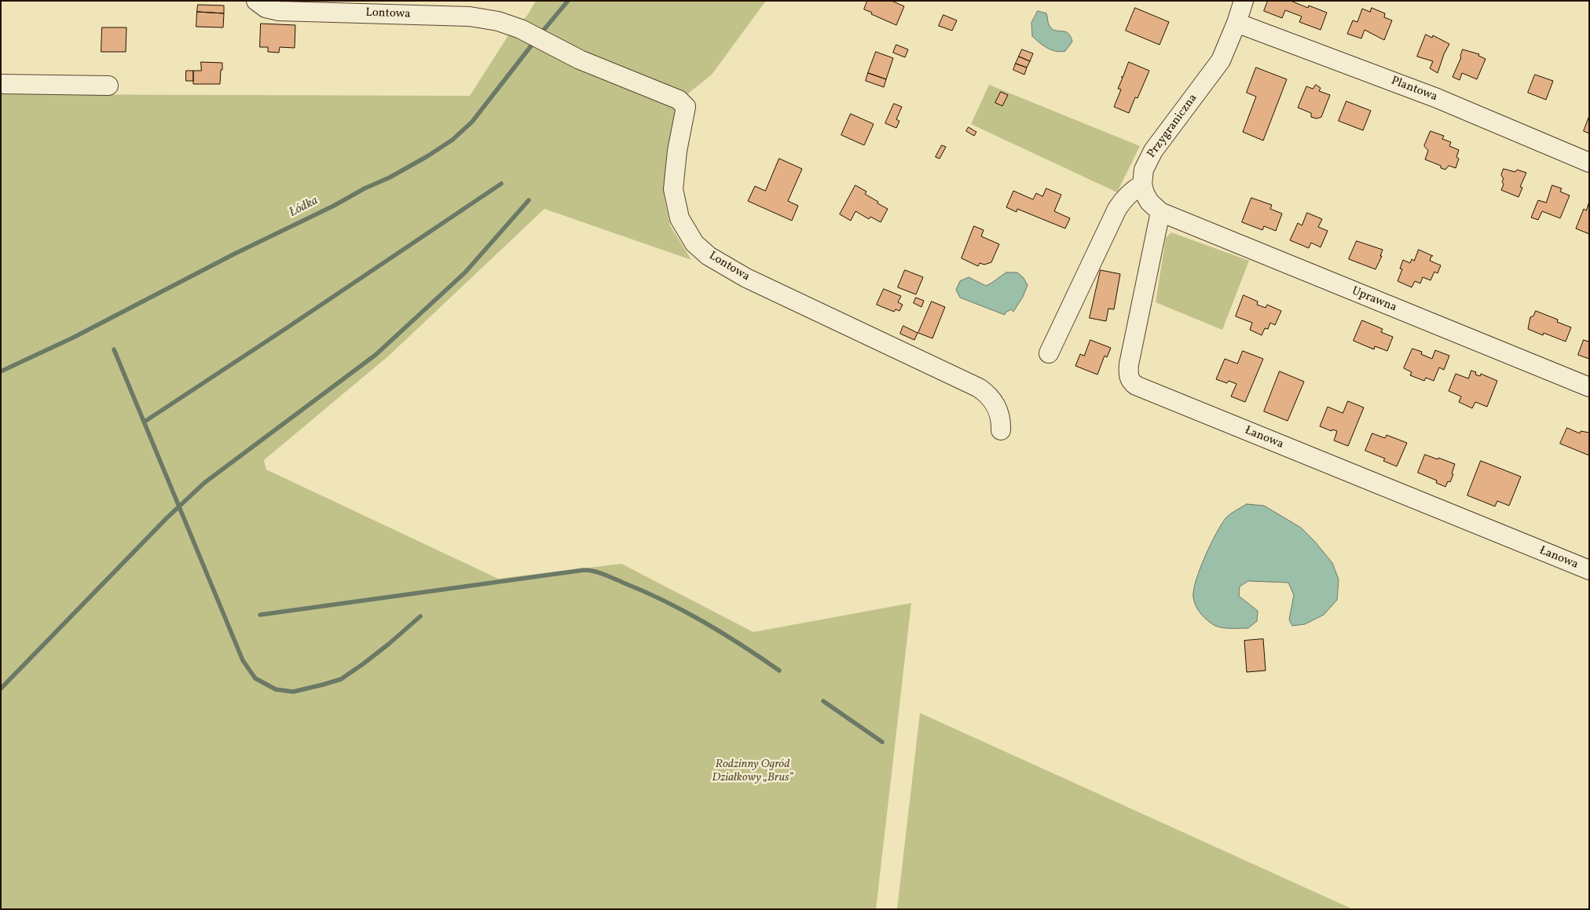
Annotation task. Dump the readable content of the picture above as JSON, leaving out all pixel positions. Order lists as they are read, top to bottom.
{
  "streets": {
    "street": [
      "Lontowa",
      "Plantowa",
      "Przygraniczna",
      "Uprawna",
      "Łanowa"
    ]
  },
  "crossings": [
    ["Plantowa", "Przygraniczna"],
    ["Uprawna", "Łanowa"]
  ],
  "water": ["Łódka"],
  "parks": ["Rodzinny Ogród Działkowy „Brus”"]
}
